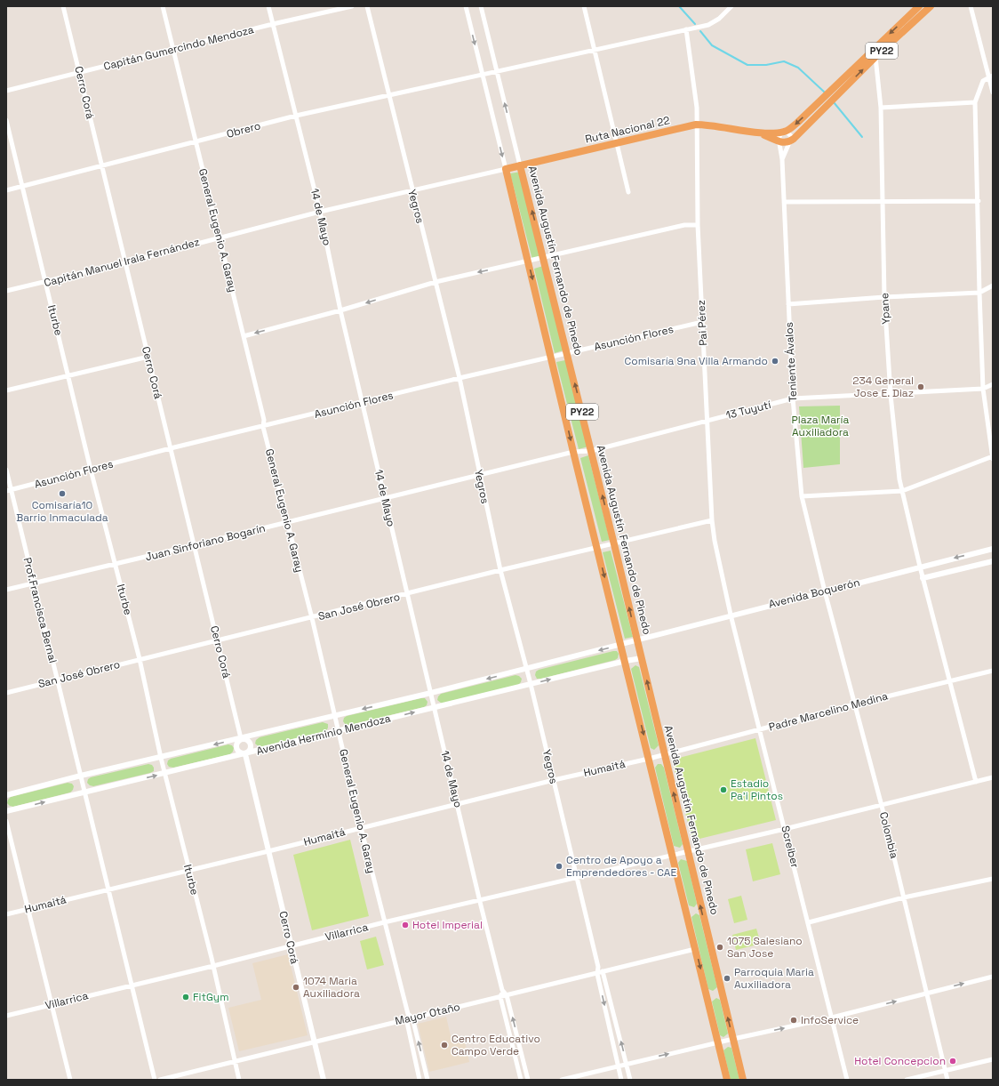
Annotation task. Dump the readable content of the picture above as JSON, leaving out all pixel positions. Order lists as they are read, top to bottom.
{
  "streets": {
    "highway": ["PY22", "Ruta Nacional 22", "Avenida Augustín Fernando de Pinedo"],
    "street": [
      "Capitán Gumercindo Mendoza",
      "Cerro Corá",
      "Obrero",
      "Yegros",
      "14 de Mayo",
      "General Eugenio A. Garay",
      "Capitán Manuel Irala Fernández",
      "Ypane",
      "Iturbe",
      "Pai Pérez",
      "Asunción Flores",
      "Teniente Ávalos",
      "13 Tuyutí",
      "Juan Sinforiano Bogarín",
      "Avenida Boquerón",
      "San José Obrero",
      "Prof.Francisca Bernal",
      "Padre Marcelino Medina",
      "Avenida Herminio Mendoza",
      "Humaitá",
      "Colombia",
      "Screiber",
      "Villarrica",
      "Mayor Otaño"
    ]
  },
  "crossings": [
    ["Capitán Gumercindo Mendoza", "Cerro Corá"],
    ["Capitán Gumercindo Mendoza", "14 de Mayo"],
    ["Capitán Gumercindo Mendoza", "General Eugenio A. Garay"],
    ["PY22", "Ruta Nacional 22"],
    ["PY22", "Capitán Manuel Irala Fernández"],
    ["PY22", "Ypane"],
    ["PY22", "Asunción Flores"],
    ["PY22", "Teniente Ávalos"],
    ["PY22", "Juan Sinforiano Bogarín"],
    ["PY22", "San José Obrero"],
    ["PY22", "Avenida Herminio Mendoza"],
    ["PY22", "Humaitá"],
    ["PY22", "Villarrica"],
    ["PY22", "Mayor Otaño"],
    ["Cerro Corá", "Obrero"],
    ["Cerro Corá", "Capitán Manuel Irala Fernández"],
    ["Cerro Corá", "Asunción Flores"],
    ["Cerro Corá", "Juan Sinforiano Bogarín"],
    ["Cerro Corá", "San José Obrero"],
    ["Cerro Corá", "Avenida Herminio Mendoza"],
    ["Cerro Corá", "Humaitá"],
    ["Cerro Corá", "Villarrica"],
    ["Cerro Corá", "Mayor Otaño"],
    ["Obrero", "Yegros"],
    ["Obrero", "14 de Mayo"],
    ["Obrero", "General Eugenio A. Garay"],
    ["Obrero", "Avenida Augustín Fernando de Pinedo"],
    ["Obrero", "Iturbe"],
    ["Obrero", "Pai Pérez"],
    ["Ruta Nacional 22", "Avenida Augustín Fernando de Pinedo"],
    ["Ruta Nacional 22", "Capitán Manuel Irala Fernández"],
    ["Ruta Nacional 22", "Ypane"],
    ["Ruta Nacional 22", "Pai Pérez"],
    ["Ruta Nacional 22", "Teniente Ávalos"],
    ["Yegros", "Capitán Manuel Irala Fernández"],
    ["Yegros", "Asunción Flores"],
    ["Yegros", "Juan Sinforiano Bogarín"],
    ["Yegros", "San José Obrero"],
    ["Yegros", "Avenida Herminio Mendoza"],
    ["Yegros", "Humaitá"],
    ["Yegros", "Villarrica"],
    ["Yegros", "Mayor Otaño"],
    ["14 de Mayo", "Capitán Manuel Irala Fernández"],
    ["14 de Mayo", "Asunción Flores"],
    ["14 de Mayo", "Juan Sinforiano Bogarín"],
    ["14 de Mayo", "San José Obrero"],
    ["14 de Mayo", "Avenida Herminio Mendoza"],
    ["14 de Mayo", "Humaitá"],
    ["14 de Mayo", "Villarrica"],
    ["14 de Mayo", "Mayor Otaño"],
    ["General Eugenio A. Garay", "Capitán Manuel Irala Fernández"],
    ["General Eugenio A. Garay", "Asunción Flores"],
    ["General Eugenio A. Garay", "Juan Sinforiano Bogarín"],
    ["General Eugenio A. Garay", "San José Obrero"],
    ["General Eugenio A. Garay", "Avenida Herminio Mendoza"],
    ["General Eugenio A. Garay", "Humaitá"],
    ["General Eugenio A. Garay", "Villarrica"],
    ["Avenida Augustín Fernando de Pinedo", "Asunción Flores"],
    ["Avenida Augustín Fernando de Pinedo", "13 Tuyutí"],
    ["Avenida Augustín Fernando de Pinedo", "Juan Sinforiano Bogarín"],
    ["Avenida Augustín Fernando de Pinedo", "Avenida Boquerón"],
    ["Avenida Augustín Fernando de Pinedo", "San José Obrero"],
    ["Avenida Augustín Fernando de Pinedo", "Padre Marcelino Medina"],
    ["Avenida Augustín Fernando de Pinedo", "Avenida Herminio Mendoza"],
    ["Avenida Augustín Fernando de Pinedo", "Humaitá"],
    ["Avenida Augustín Fernando de Pinedo", "Villarrica"],
    ["Capitán Manuel Irala Fernández", "Iturbe"],
    ["Ypane", "13 Tuyutí"],
    ["Ypane", "Avenida Boquerón"],
    ["Ypane", "Padre Marcelino Medina"],
    ["Ypane", "Villarrica"],
    ["Iturbe", "Asunción Flores"],
    ["Iturbe", "Juan Sinforiano Bogarín"],
    ["Iturbe", "San José Obrero"],
    ["Iturbe", "Avenida Herminio Mendoza"],
    ["Iturbe", "Humaitá"],
    ["Iturbe", "Villarrica"],
    ["Iturbe", "Mayor Otaño"],
    ["Pai Pérez", "Asunción Flores"],
    ["Pai Pérez", "13 Tuyutí"],
    ["Pai Pérez", "Avenida Boquerón"],
    ["Pai Pérez", "San José Obrero"],
    ["Pai Pérez", "Screiber"],
    ["Asunción Flores", "Prof.Francisca Bernal"],
    ["Teniente Ávalos", "13 Tuyutí"],
    ["Teniente Ávalos", "Avenida Boquerón"],
    ["Teniente Ávalos", "Colombia"],
    ["13 Tuyutí", "Juan Sinforiano Bogarín"],
    ["Juan Sinforiano Bogarín", "Prof.Francisca Bernal"],
    ["Avenida Boquerón", "Avenida Herminio Mendoza"],
    ["Avenida Boquerón", "Colombia"],
    ["Avenida Boquerón", "Screiber"],
    ["San José Obrero", "Prof.Francisca Bernal"],
    ["Prof.Francisca Bernal", "Avenida Herminio Mendoza"],
    ["Prof.Francisca Bernal", "Humaitá"],
    ["Prof.Francisca Bernal", "Villarrica"],
    ["Padre Marcelino Medina", "Humaitá"],
    ["Padre Marcelino Medina", "Colombia"],
    ["Padre Marcelino Medina", "Screiber"],
    ["Colombia", "Villarrica"],
    ["Screiber", "Villarrica"]
  ],
  "one_way": ["Avenida Augustín Fernando de Pinedo"],
  "parks": ["Plaza María Auxiliadora"],
  "places": [
    "Comisaría 9na Villa Armando",
    "234 General Jose E. Diaz",
    "Comisaría10 Barrio Inmaculada",
    "Estadio Pa'i Pintos",
    "Centro de Apoyo a Emprendedores - CAE",
    "Hotel Imperial",
    "1075 Salesiano San Jose",
    "Parroquia Maria Auxiliadora",
    "1074 Maria Auxiliadora",
    "FitGym",
    "InfoService",
    "Centro Educativo Campo Verde",
    "Hotel Concepcion"
  ]
}
